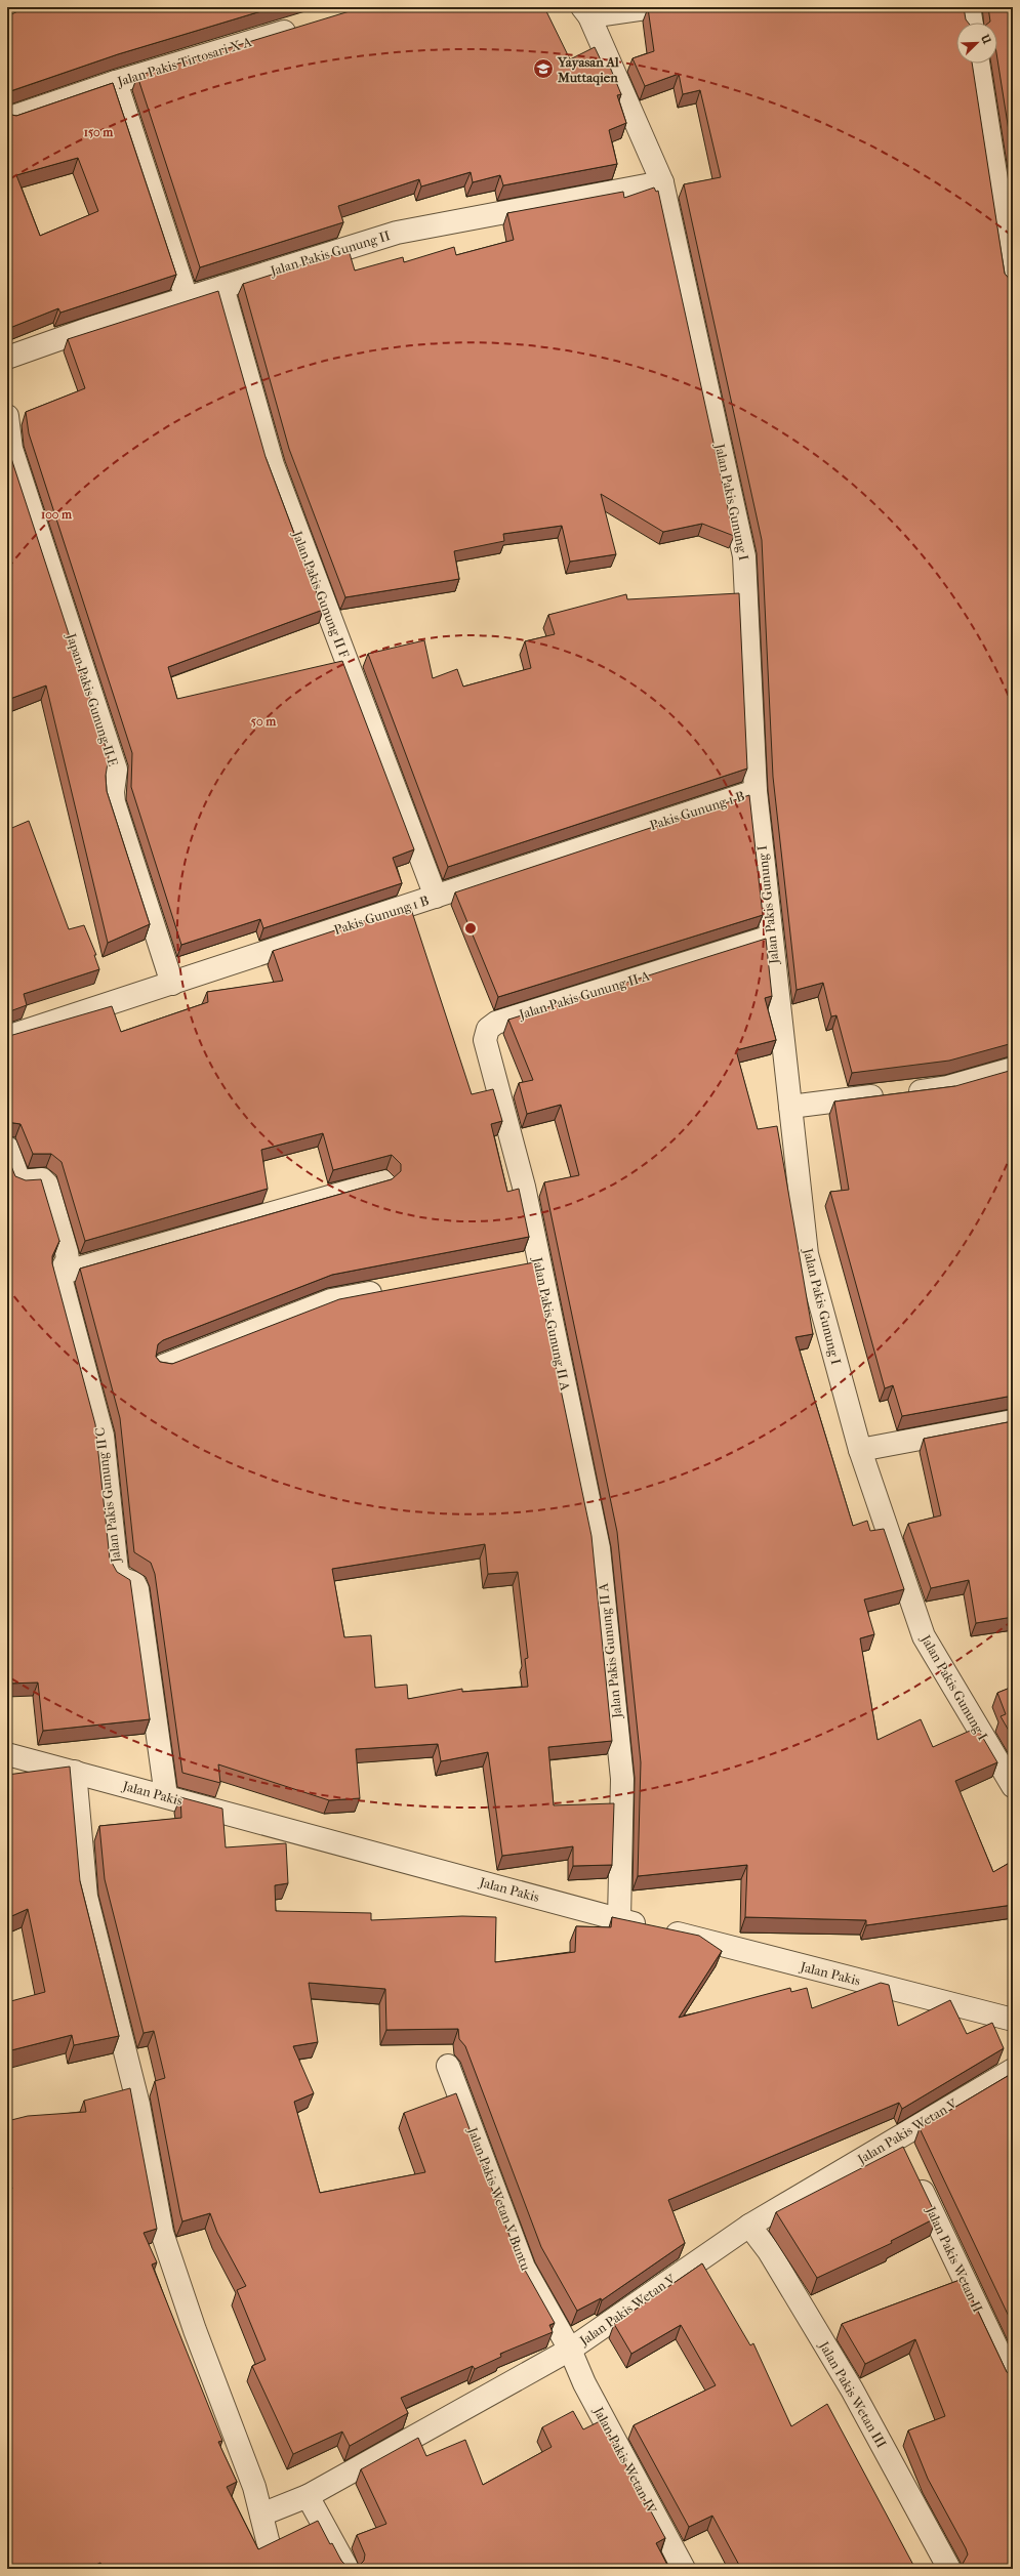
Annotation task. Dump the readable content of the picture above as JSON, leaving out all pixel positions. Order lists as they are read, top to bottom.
{
  "streets": {
    "street": [
      "Jalan Pakis Tirtosari X A",
      "Jalan Pakis Gunung II",
      "Jalan Pakis Gunung I",
      "Jalan Pakis Gunung II F",
      "Japan Pakis Gunung II E",
      "Pakis Gunung 1 B",
      "Jalan Pakis Gunung II A",
      "Jalan Pakis Gunung II C",
      "Jalan Pakis",
      "Jalan Pakis Wetan V",
      "Jalan Pakis Wetan V Buntu",
      "Jalan Pakis Wetan II",
      "Jalan Pakis Wetan III",
      "Jalan Pakis Wetan IV"
    ]
  },
  "crossings": [
    ["Jalan Pakis Gunung II", "Jalan Pakis Gunung I"],
    ["Jalan Pakis Gunung II", "Jalan Pakis Gunung II F"],
    ["Jalan Pakis Gunung I", "Pakis Gunung 1 B"],
    ["Jalan Pakis Gunung I", "Jalan Pakis Gunung II A"],
    ["Jalan Pakis Gunung II F", "Pakis Gunung 1 B"],
    ["Japan Pakis Gunung II E", "Pakis Gunung 1 B"],
    ["Jalan Pakis Gunung II A", "Jalan Pakis"],
    ["Jalan Pakis Gunung II C", "Jalan Pakis"],
    ["Jalan Pakis Wetan V", "Jalan Pakis Wetan V Buntu"],
    ["Jalan Pakis Wetan V", "Jalan Pakis Wetan III"],
    ["Jalan Pakis Wetan V", "Jalan Pakis Wetan IV"],
    ["Jalan Pakis Wetan V Buntu", "Jalan Pakis Wetan IV"]
  ],
  "places": {
    "school or university": ["Yayasan Al Muttaqien"]
  },
  "north": "top right",
  "rings": ["150 m", "100 m", "50 m"]
}
